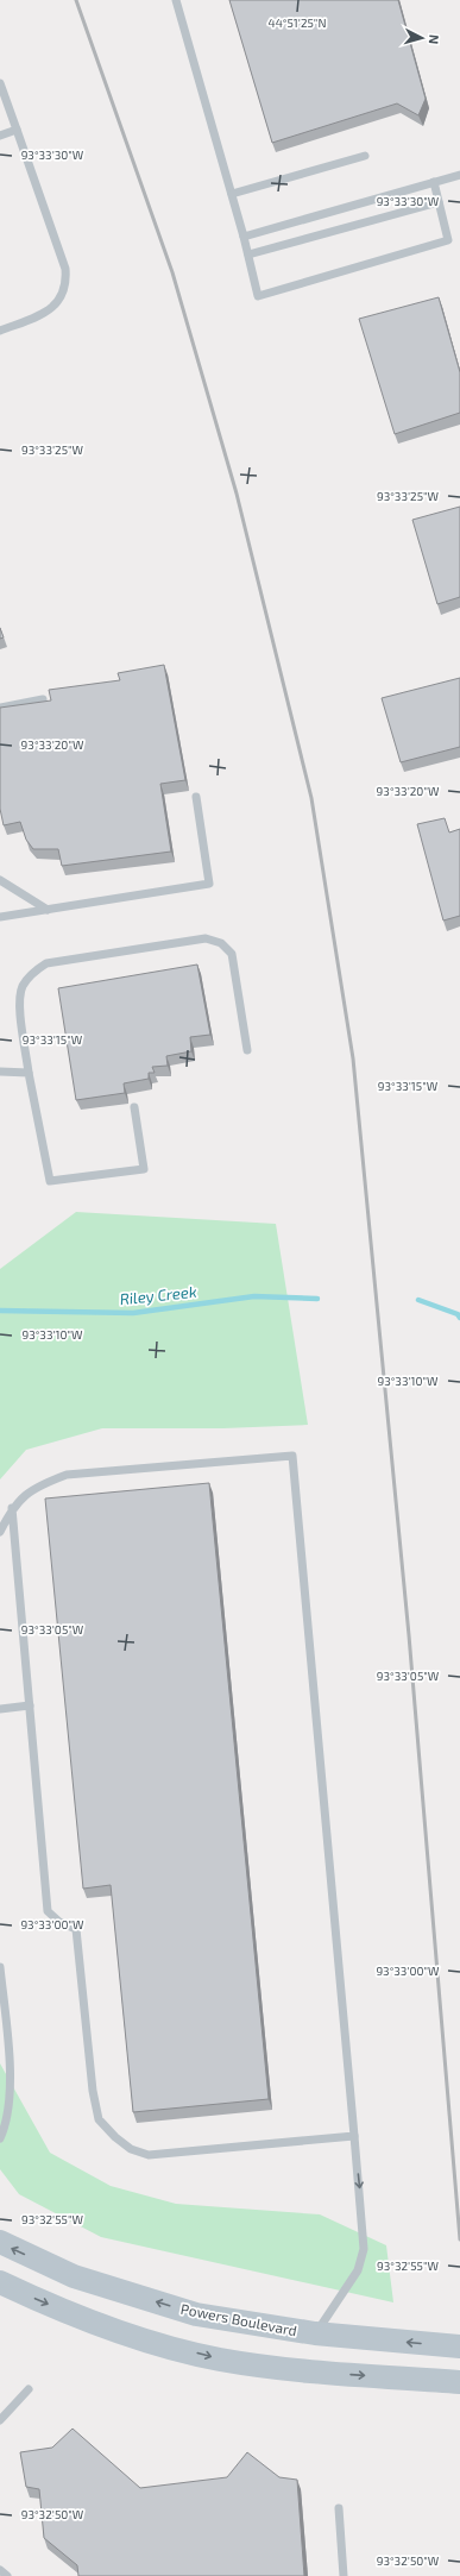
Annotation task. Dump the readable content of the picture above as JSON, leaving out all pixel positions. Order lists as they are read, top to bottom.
{
  "streets": {
    "main road": ["Powers Boulevard"]
  },
  "water": ["Riley Creek"],
  "north": "right",
  "coordinates": [
    "44°51'25\"N",
    "93°33'30\"W",
    "93°33'25\"W",
    "93°33'20\"W",
    "93°33'15\"W",
    "93°33'10\"W",
    "93°33'05\"W",
    "93°33'00\"W",
    "93°32'55\"W",
    "93°32'50\"W"
  ]
}
